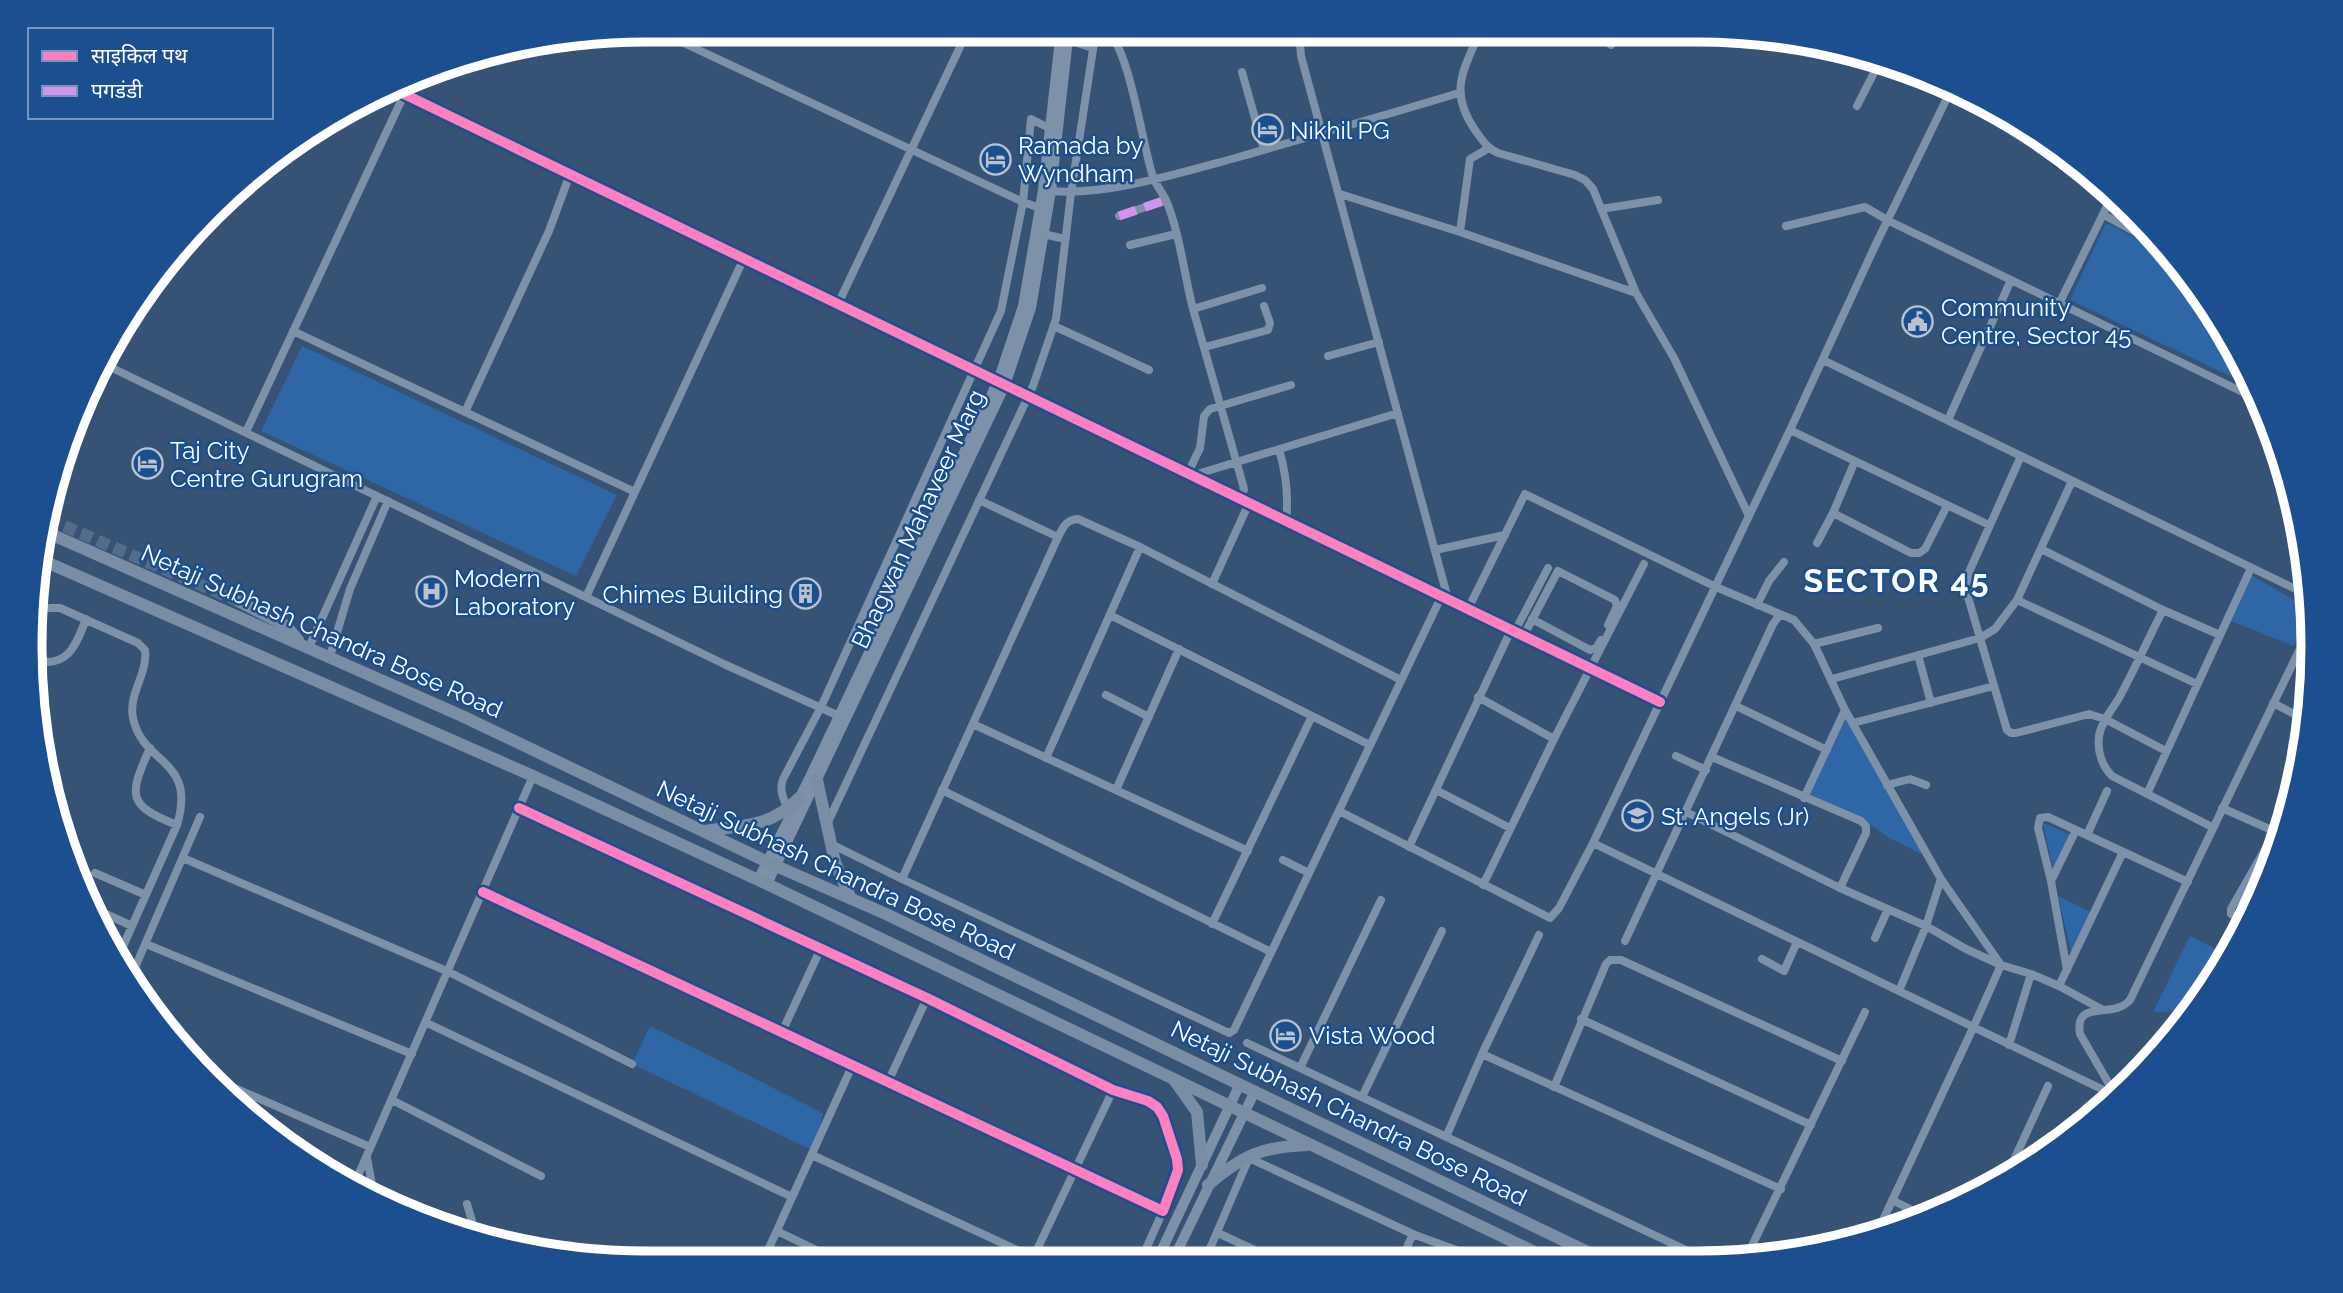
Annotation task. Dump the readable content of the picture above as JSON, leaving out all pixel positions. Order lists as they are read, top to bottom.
{
  "streets": {
    "main road": ["Netaji Subhash Chandra Bose Road"],
    "street": ["Bhagwan Mahaveer Marg"]
  },
  "crossings": [
    ["Bhagwan Mahaveer Marg", "Netaji Subhash Chandra Bose Road"]
  ],
  "districts": ["SECTOR 45"],
  "places": {
    "hotel": [
      "Nikhil PG",
      "Ramada by Wyndham",
      "Taj City Centre Gurugram",
      "Vista Wood"
    ],
    "public building": ["Community Centre, Sector 45"],
    "hospital": ["Modern Laboratory"],
    "building": ["Chimes Building"],
    "school or university": ["St. Angels (Jr)"]
  },
  "legend": ["साइकिल पथ", "पगडंडी"]
}
